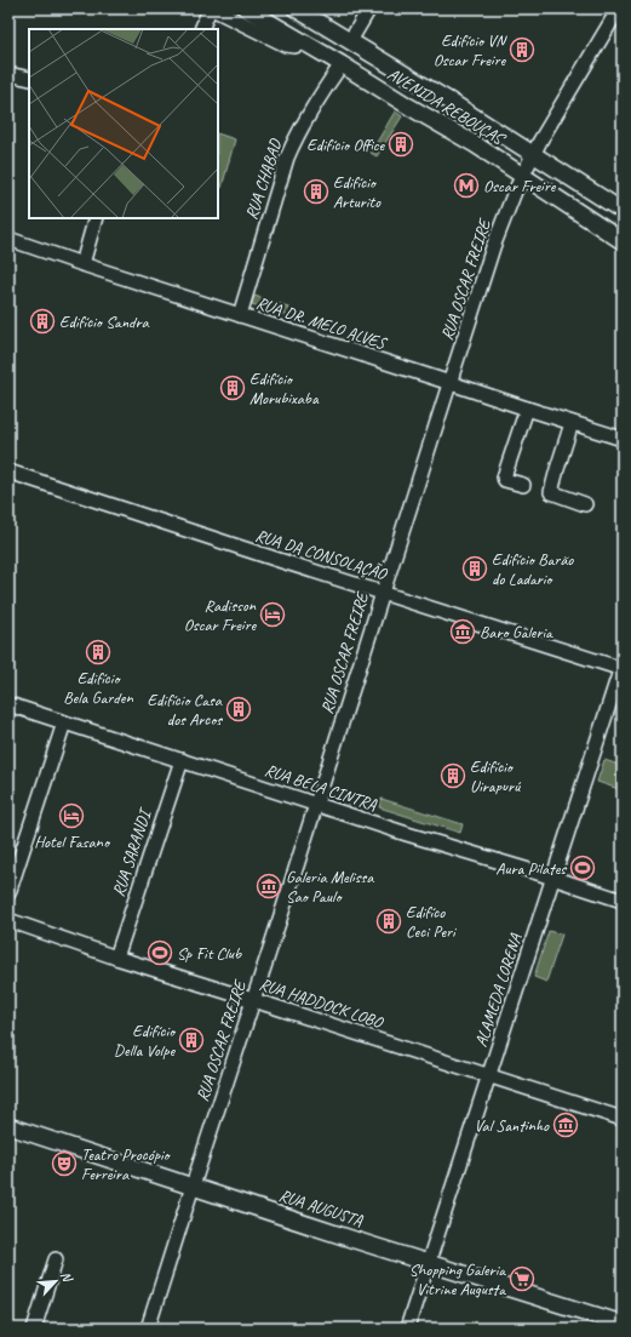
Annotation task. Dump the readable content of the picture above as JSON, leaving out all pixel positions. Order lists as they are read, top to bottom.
{
  "streets": {
    "main road": ["AVENIDA REBOUÇAS", "RUA AUGUSTA"],
    "street": [
      "RUA CHABAD",
      "RUA OSCAR FREIRE",
      "RUA DR. MELO ALVES",
      "RUA DA CONSOLAÇÃO",
      "RUA BELA CINTRA",
      "RUA SARANDI",
      "ALAMEDA LORENA",
      "RUA HADDOCK LOBO"
    ]
  },
  "crossings": [
    ["AVENIDA REBOUÇAS", "RUA CHABAD"],
    ["AVENIDA REBOUÇAS", "RUA OSCAR FREIRE"],
    ["RUA CHABAD", "RUA DR. MELO ALVES"],
    ["RUA OSCAR FREIRE", "RUA DR. MELO ALVES"],
    ["RUA OSCAR FREIRE", "RUA DA CONSOLAÇÃO"],
    ["RUA OSCAR FREIRE", "RUA BELA CINTRA"],
    ["RUA OSCAR FREIRE", "RUA HADDOCK LOBO"],
    ["RUA OSCAR FREIRE", "RUA AUGUSTA"],
    ["RUA DA CONSOLAÇÃO", "ALAMEDA LORENA"],
    ["RUA BELA CINTRA", "RUA SARANDI"],
    ["RUA BELA CINTRA", "ALAMEDA LORENA"],
    ["RUA SARANDI", "RUA HADDOCK LOBO"],
    ["ALAMEDA LORENA", "RUA HADDOCK LOBO"],
    ["ALAMEDA LORENA", "RUA AUGUSTA"]
  ],
  "places": {
    "building": [
      "Edifício VN Oscar Freire",
      "Edifício Office",
      "Edifício Arturito",
      "Edifício Sandra",
      "Edifício Morubixaba",
      "Edifício Barão do Ladario",
      "Edifício Bela Garden",
      "Edifício Casa dos Arcos",
      "Edifício Uirapurú",
      "Edifíco Ceci Peri",
      "Edifício Della Volpe"
    ],
    "metro station": ["Oscar Freire"],
    "hotel": ["Radisson Oscar Freire", "Hotel Fasano"],
    "museum": ["Baro Galeria", "Galeria Melissa Sao Paulo", "Val Santinho"],
    "sports": ["Aura Pilates", "Sp Fit Club"],
    "theatre": ["Teatro Procópio Ferreira"],
    "supermarket": ["Shopping Galeria Vitrine Augusta"]
  },
  "north": "top right"
}
